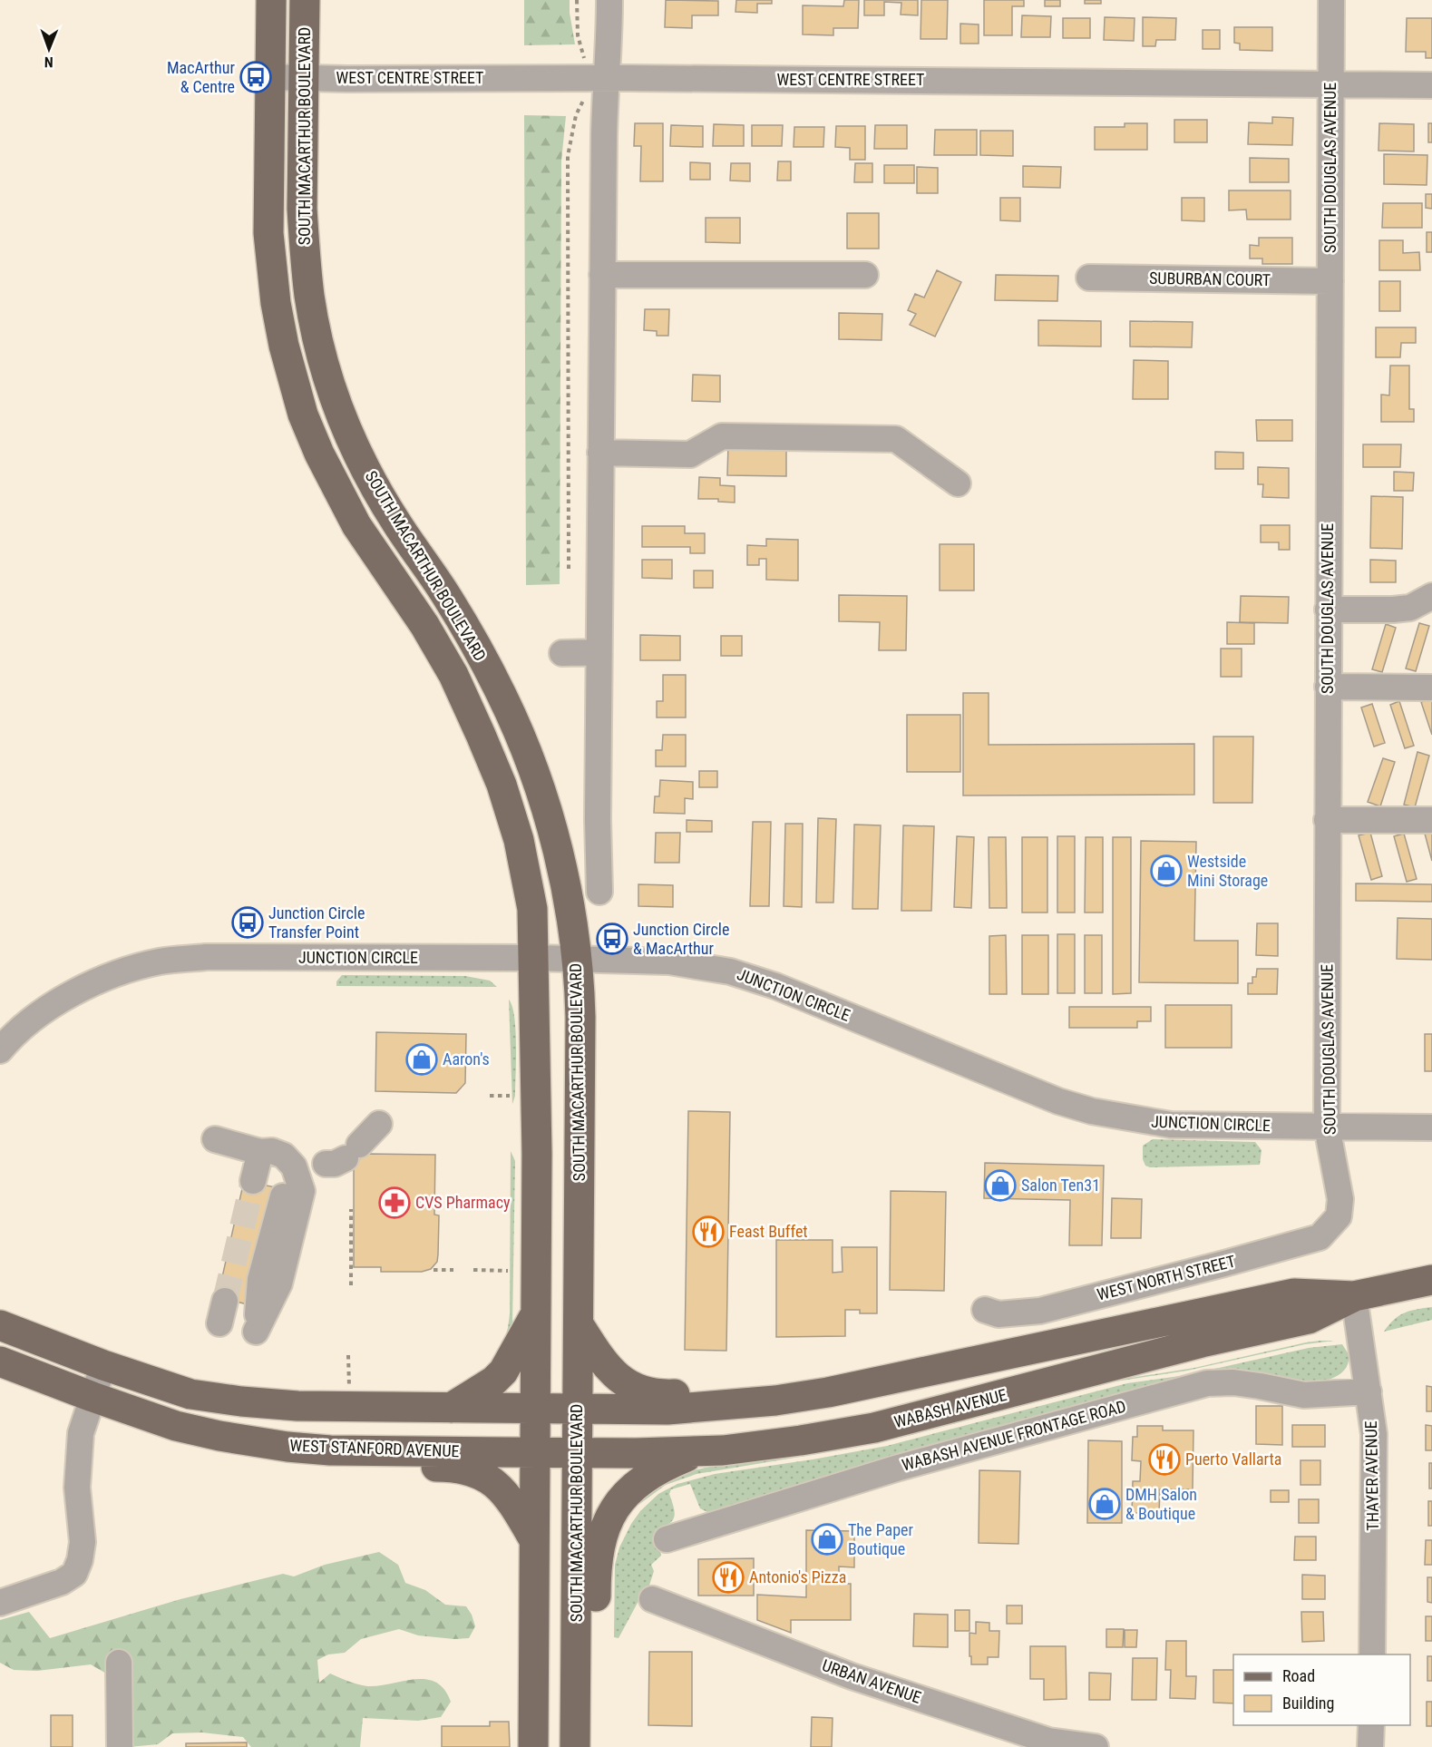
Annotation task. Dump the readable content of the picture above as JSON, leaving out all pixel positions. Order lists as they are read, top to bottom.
{
  "streets": {
    "main road": ["SOUTH MACARTHUR BOULEVARD", "WABASH AVENUE", "WEST STANFORD AVENUE"],
    "street": [
      "WEST CENTRE STREET",
      "SOUTH DOUGLAS AVENUE",
      "SUBURBAN COURT",
      "JUNCTION CIRCLE",
      "WEST NORTH STREET",
      "WABASH AVENUE FRONTAGE ROAD",
      "THAYER AVENUE",
      "URBAN AVENUE"
    ]
  },
  "crossings": [
    ["WEST CENTRE STREET", "SOUTH MACARTHUR BOULEVARD"],
    ["WEST CENTRE STREET", "SOUTH DOUGLAS AVENUE"],
    ["SOUTH MACARTHUR BOULEVARD", "JUNCTION CIRCLE"],
    ["SOUTH MACARTHUR BOULEVARD", "WABASH AVENUE"],
    ["SOUTH MACARTHUR BOULEVARD", "WEST STANFORD AVENUE"],
    ["SOUTH DOUGLAS AVENUE", "SUBURBAN COURT"],
    ["SOUTH DOUGLAS AVENUE", "JUNCTION CIRCLE"],
    ["SOUTH DOUGLAS AVENUE", "WEST NORTH STREET"],
    ["WABASH AVENUE", "WEST STANFORD AVENUE"],
    ["WABASH AVENUE", "THAYER AVENUE"],
    ["WABASH AVENUE FRONTAGE ROAD", "THAYER AVENUE"]
  ],
  "places": {
    "bus stop": ["MacArthur & Centre", "Junction Circle Transfer Point", "Junction Circle & MacArthur"],
    "shop": [
      "Westside Mini Storage",
      "Aaron's",
      "Salon Ten31",
      "DMH Salon & Boutique",
      "The Paper Boutique"
    ],
    "pharmacy": ["CVS Pharmacy"],
    "restaurant": ["Feast Buffet", "Puerto Vallarta", "Antonio's Pizza"]
  },
  "legend": ["Road", "Building"],
  "north": "bottom"
}
